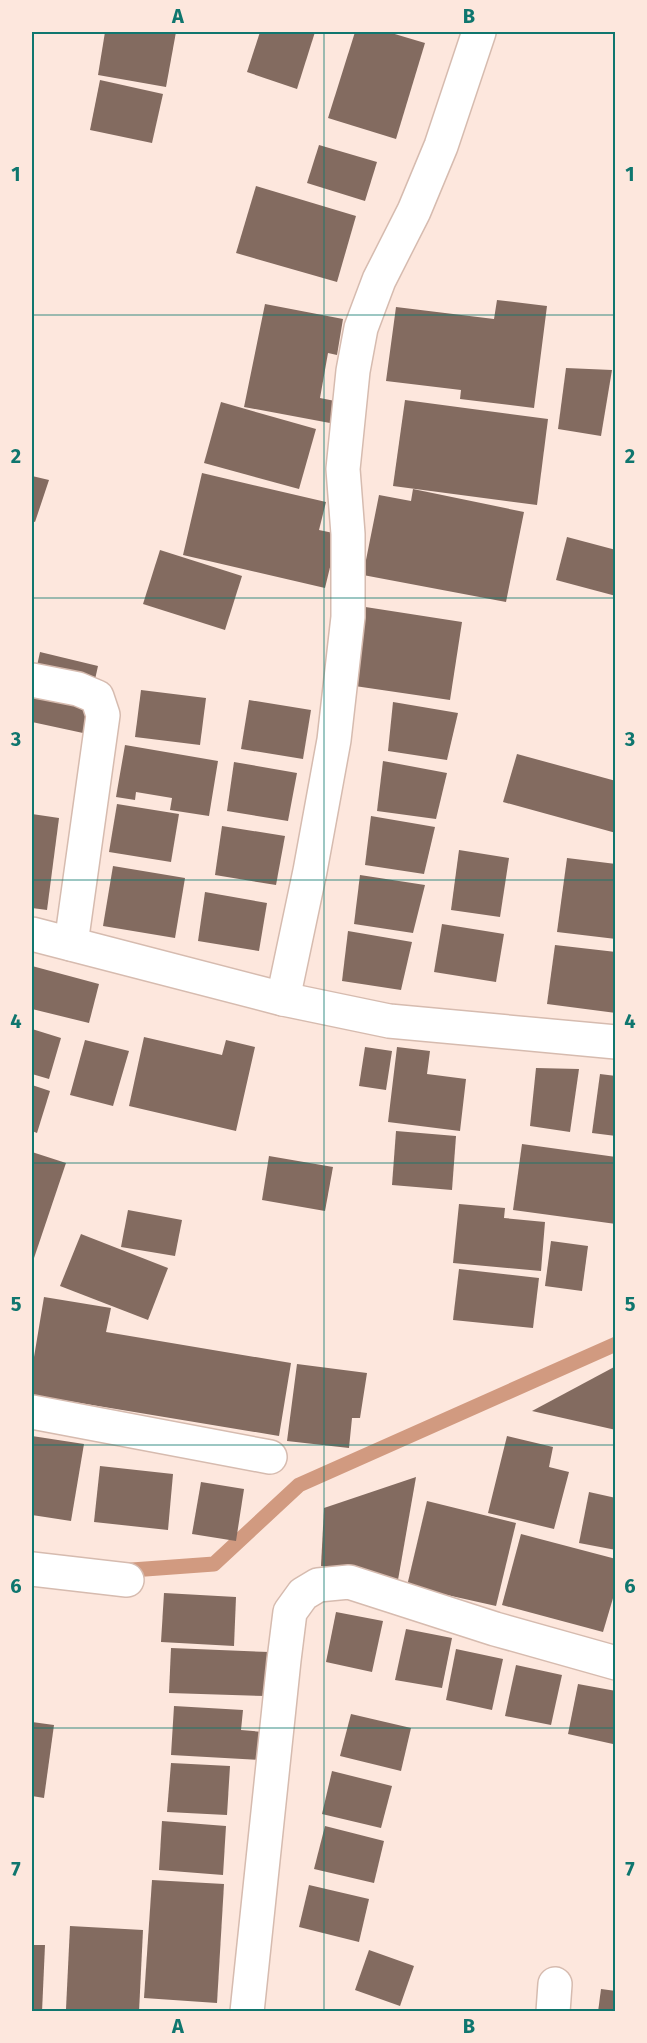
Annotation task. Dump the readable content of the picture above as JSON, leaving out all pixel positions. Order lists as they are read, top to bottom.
{
  "grid": {
    "columns": ["A", "B"],
    "rows": [
      "1",
      "2",
      "3",
      "4",
      "5",
      "6",
      "7"
    ]
  }
}
